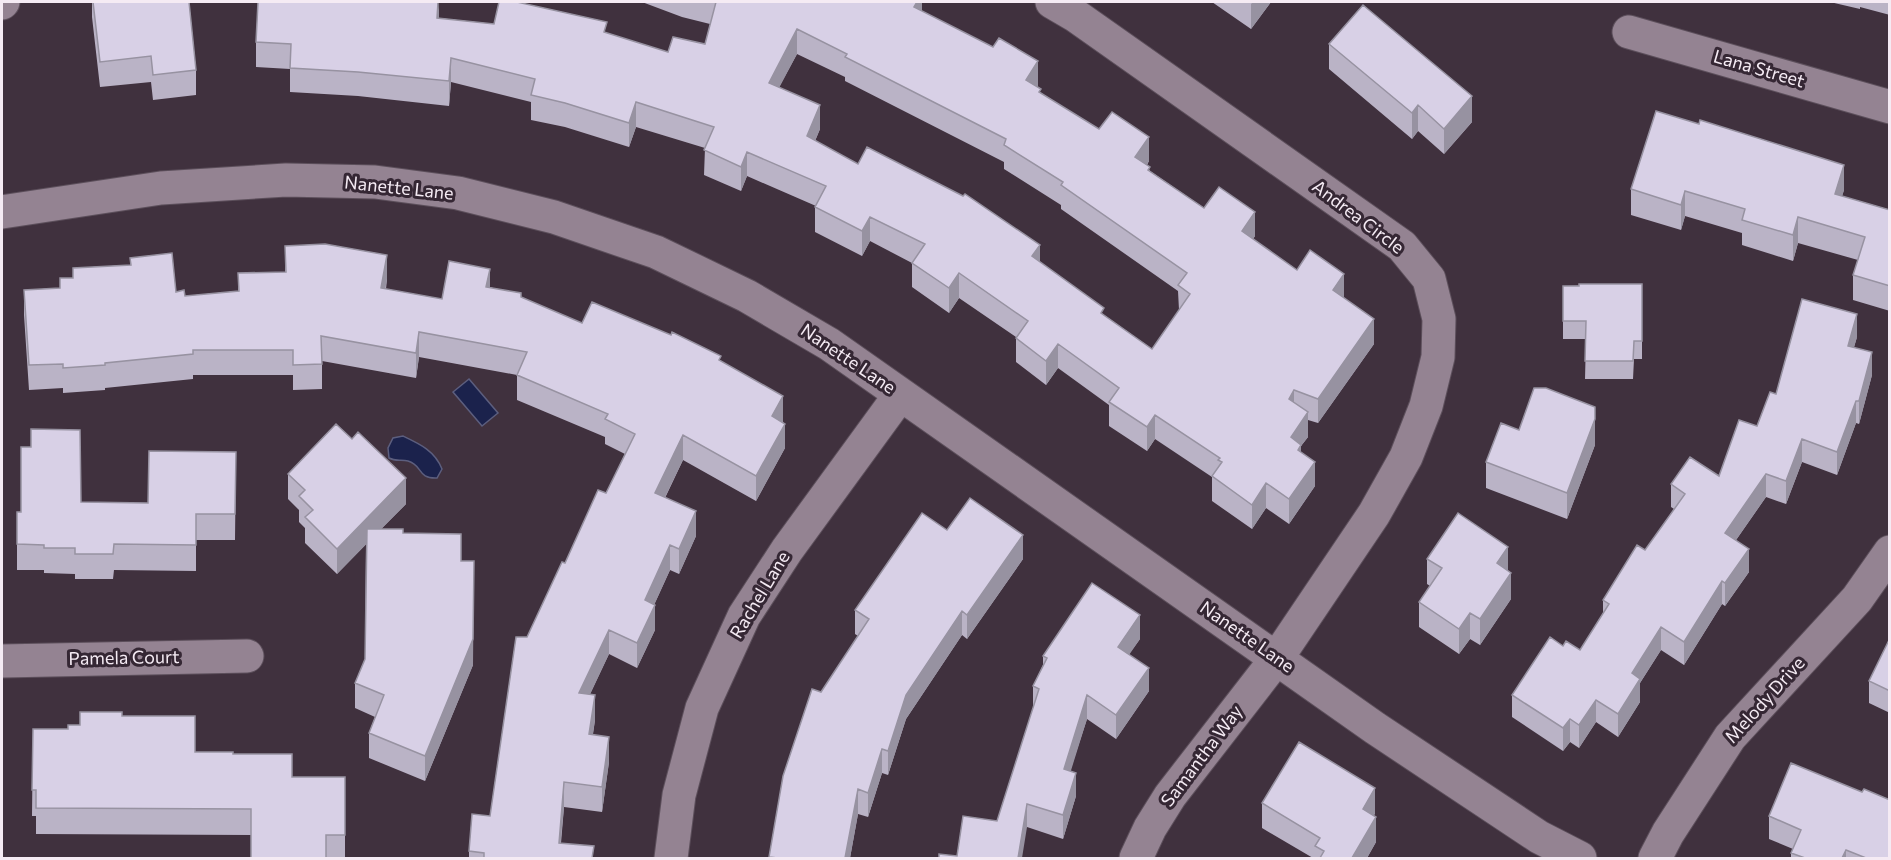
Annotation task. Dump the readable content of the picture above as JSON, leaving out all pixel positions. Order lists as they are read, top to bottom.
{
  "streets": {
    "street": [
      "Lana Street",
      "Nanette Lane",
      "Andrea Circle",
      "Rachel Lane",
      "Pamela Court",
      "Melody Drive",
      "Samantha Way"
    ]
  },
  "crossings": [
    ["Nanette Lane", "Andrea Circle"],
    ["Nanette Lane", "Rachel Lane"],
    ["Nanette Lane", "Samantha Way"],
    ["Andrea Circle", "Samantha Way"]
  ]
}
